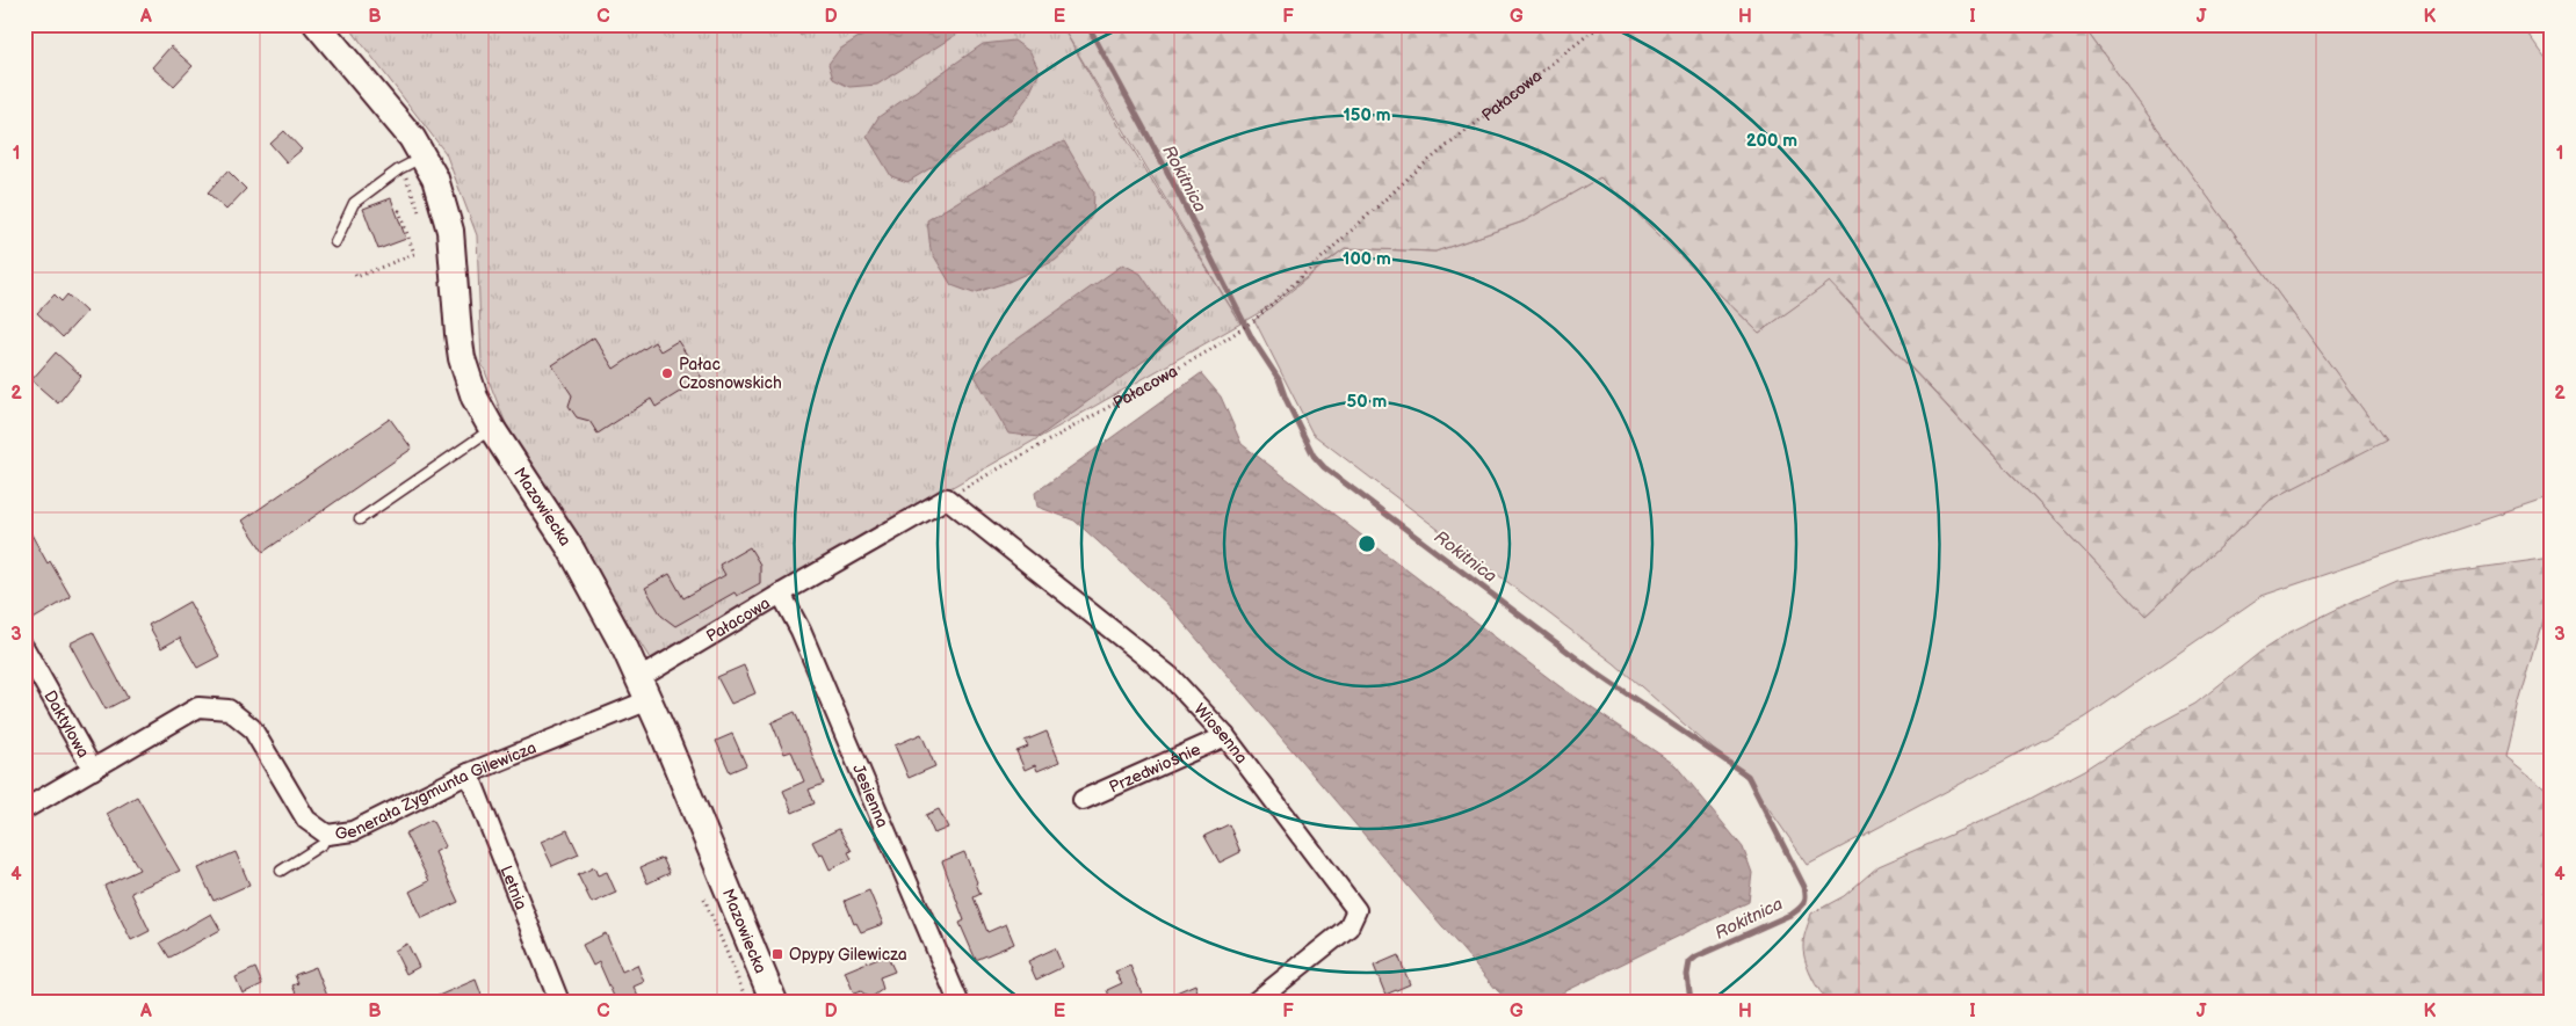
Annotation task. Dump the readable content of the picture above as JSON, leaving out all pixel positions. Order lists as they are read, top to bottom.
{
  "streets": {
    "street": [
      "Pałacowa",
      "Mazowiecka",
      "Daktylowa",
      "Wiosenna",
      "Przedwiośnie",
      "Generała Zygmunta Gilewicza",
      "Jesienna",
      "Letnia"
    ]
  },
  "crossings": [
    ["Pałacowa", "Mazowiecka"],
    ["Pałacowa", "Wiosenna"],
    ["Pałacowa", "Generała Zygmunta Gilewicza"],
    ["Pałacowa", "Jesienna"],
    ["Mazowiecka", "Generała Zygmunta Gilewicza"],
    ["Daktylowa", "Generała Zygmunta Gilewicza"],
    ["Wiosenna", "Przedwiośnie"],
    ["Generała Zygmunta Gilewicza", "Letnia"]
  ],
  "water": ["Rokitnica"],
  "places": {
    "other": ["Pałac Czosnowskich"],
    "transit": ["Opypy Gilewicza"]
  },
  "grid": {
    "columns": [
      "A",
      "B",
      "C",
      "D",
      "E",
      "F",
      "G",
      "H",
      "I",
      "J",
      "K"
    ],
    "rows": [
      "1",
      "2",
      "3",
      "4"
    ]
  },
  "rings": [
    "150 m",
    "200 m",
    "100 m",
    "50 m"
  ]
}
